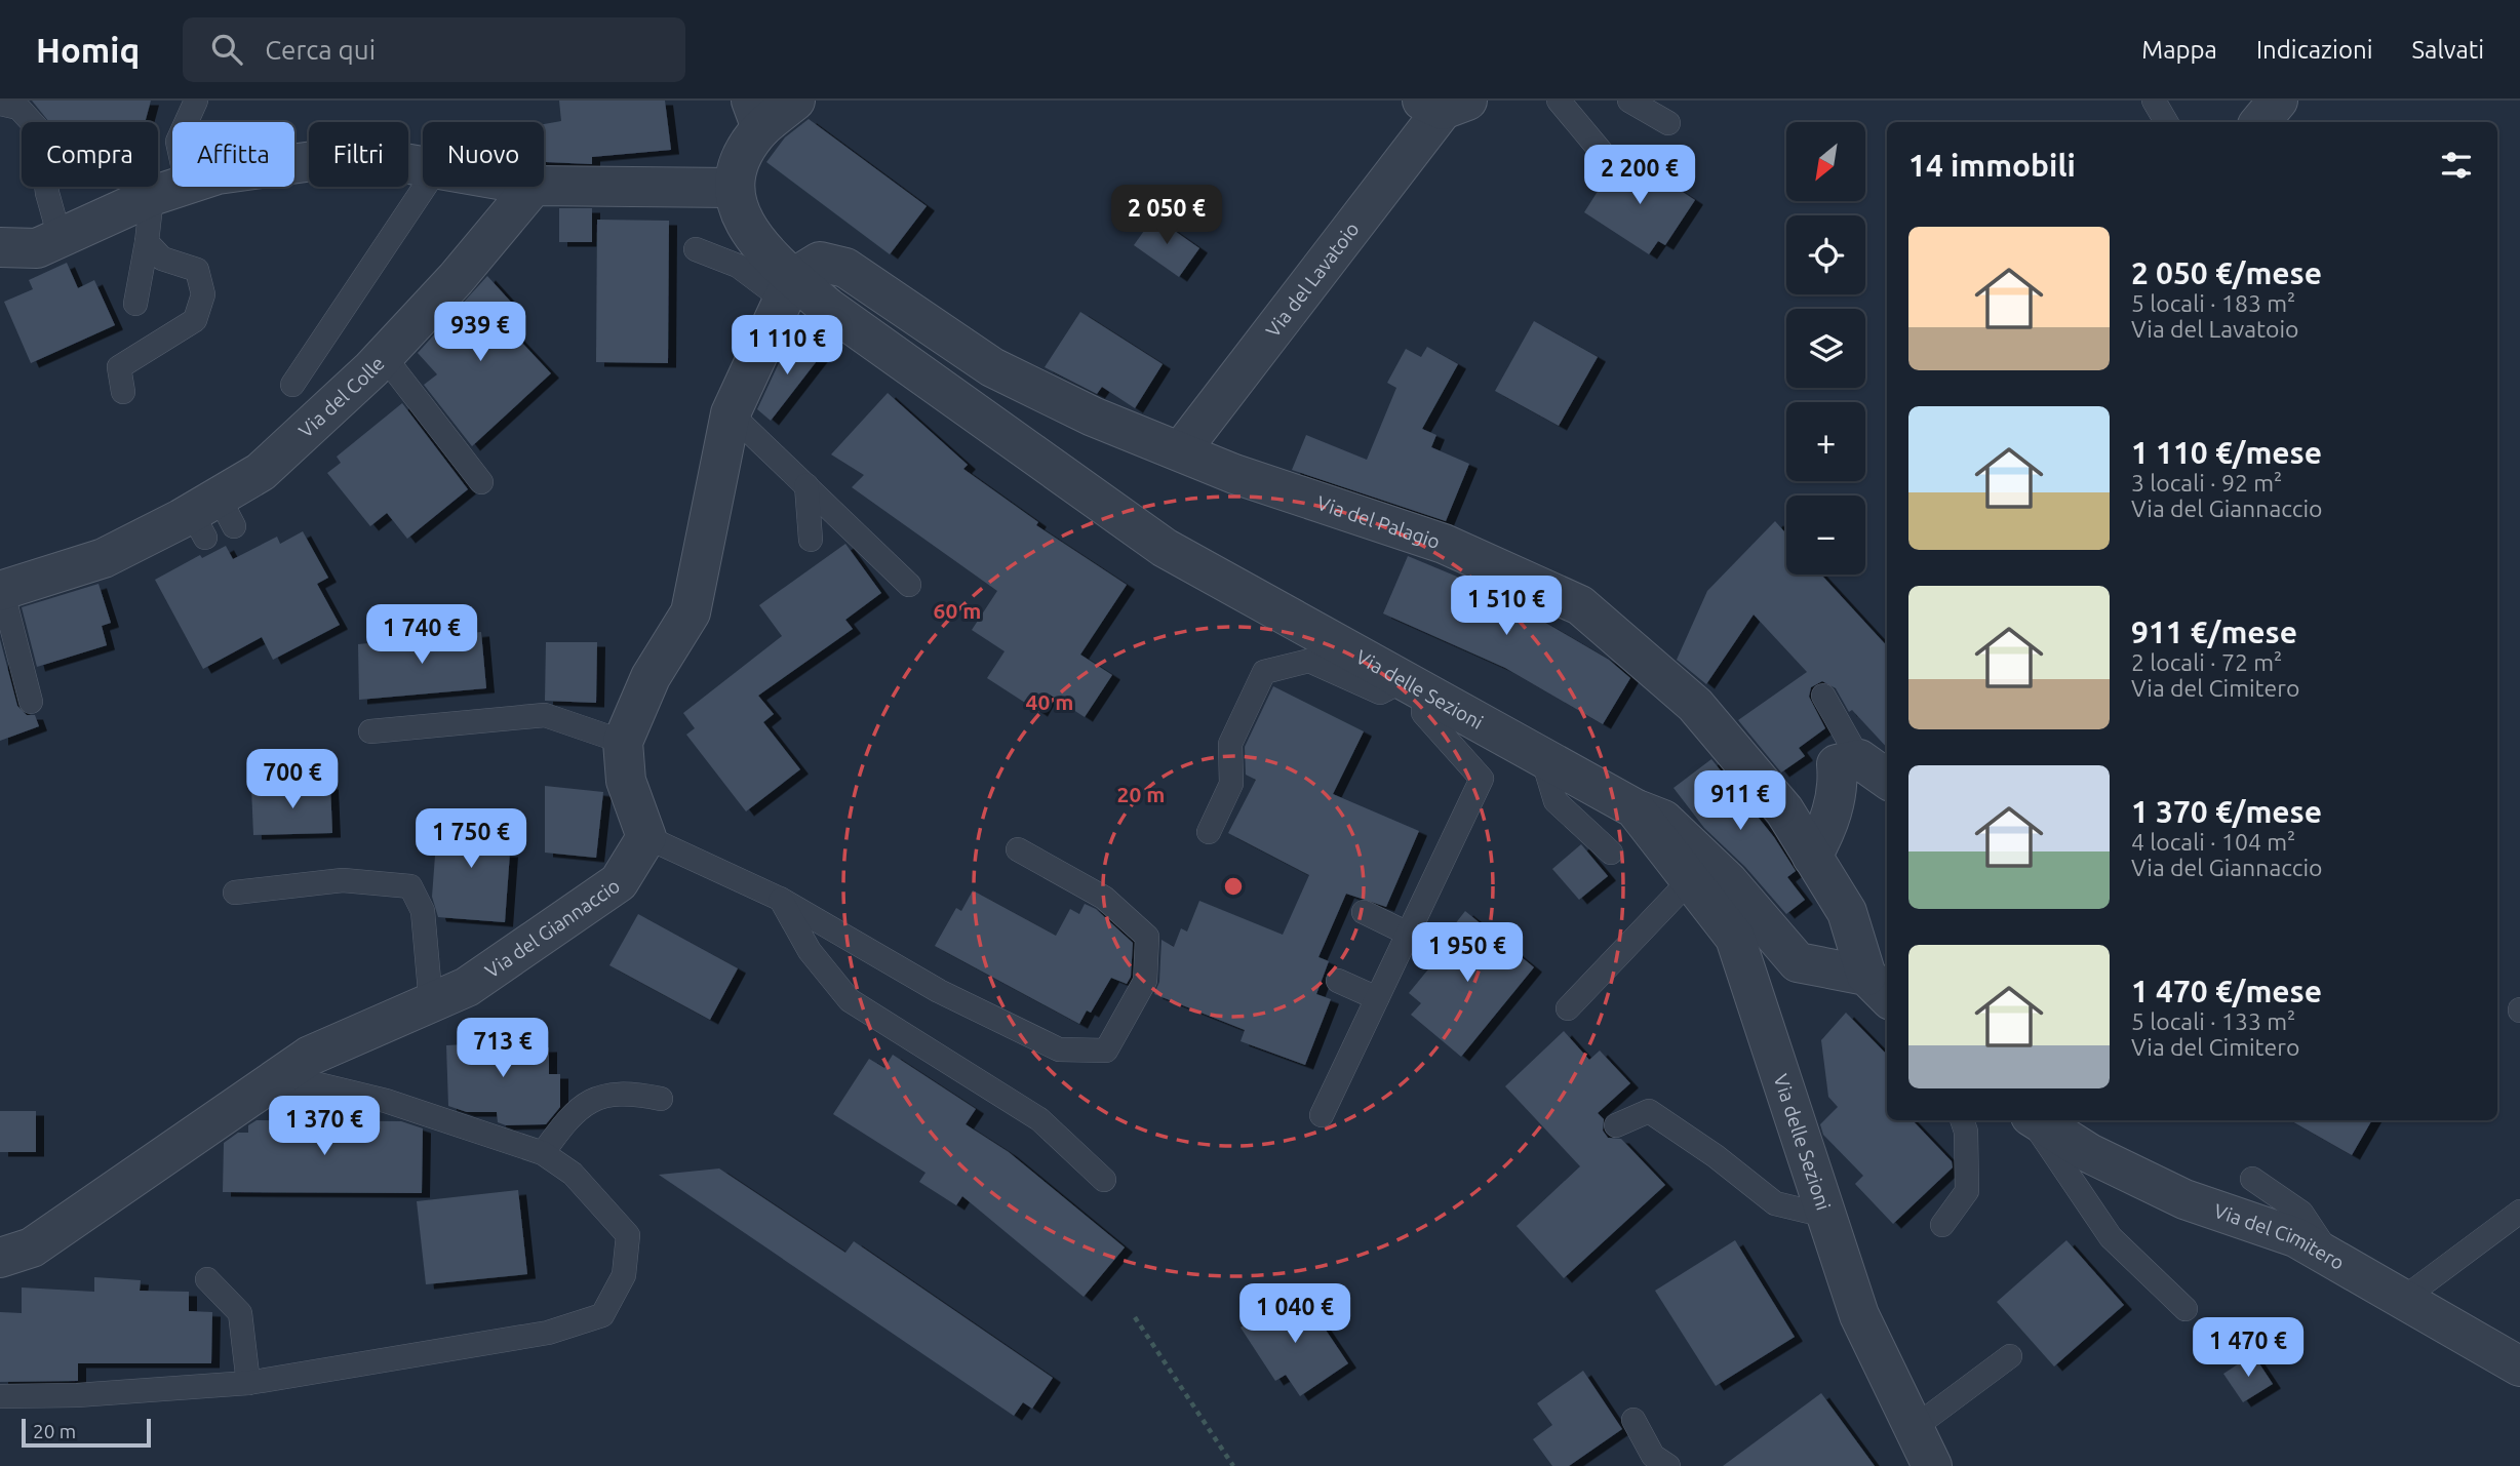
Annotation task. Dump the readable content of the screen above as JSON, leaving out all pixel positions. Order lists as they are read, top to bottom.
{
  "streets": {
    "street": [
      "Via del Lavatoio",
      "Via del Colle",
      "Via del Palagio",
      "Via delle Sezioni",
      "Via del Giannaccio",
      "Via del Cimitero"
    ]
  },
  "crossings": [
    ["Via del Lavatoio", "Via del Palagio"],
    ["Via del Palagio", "Via delle Sezioni"]
  ],
  "scale_bar": "20 m",
  "north": "bottom left",
  "page": {
    "header": "Homiq",
    "search": "Cerca qui",
    "nav": ["Mappa", "Indicazioni", "Salvati"],
    "map_buttons": ["+", "−"],
    "chip": [
      "Compra",
      "Affitta",
      "Filtri",
      "Nuovo"
    ],
    "heading": "14 immobili",
    "price": [
      "2 200 €",
      "2 050 €",
      "939 €",
      "1 110 €",
      "1 510 €",
      "1 740 €",
      "700 €",
      "911 €",
      "1 750 €",
      "1 950 €",
      "713 €",
      "1 370 €",
      "1 040 €",
      "1 470 €"
    ],
    "list": [
      {
        "name": "2 050 €/mese",
        "note": "5 locali · 183 m² · Via del Lavatoio"
      },
      {
        "name": "1 110 €/mese",
        "note": "3 locali · 92 m² · Via del Giannaccio"
      },
      {
        "name": "911 €/mese",
        "note": "2 locali · 72 m² · Via del Cimitero"
      },
      {
        "name": "1 370 €/mese",
        "note": "4 locali · 104 m² · Via del Giannaccio"
      },
      {
        "name": "1 470 €/mese",
        "note": "5 locali · 133 m² · Via del Cimitero"
      }
    ],
    "scale": "20 m"
  },
  "rings": ["60 m", "40 m", "20 m"]
}
